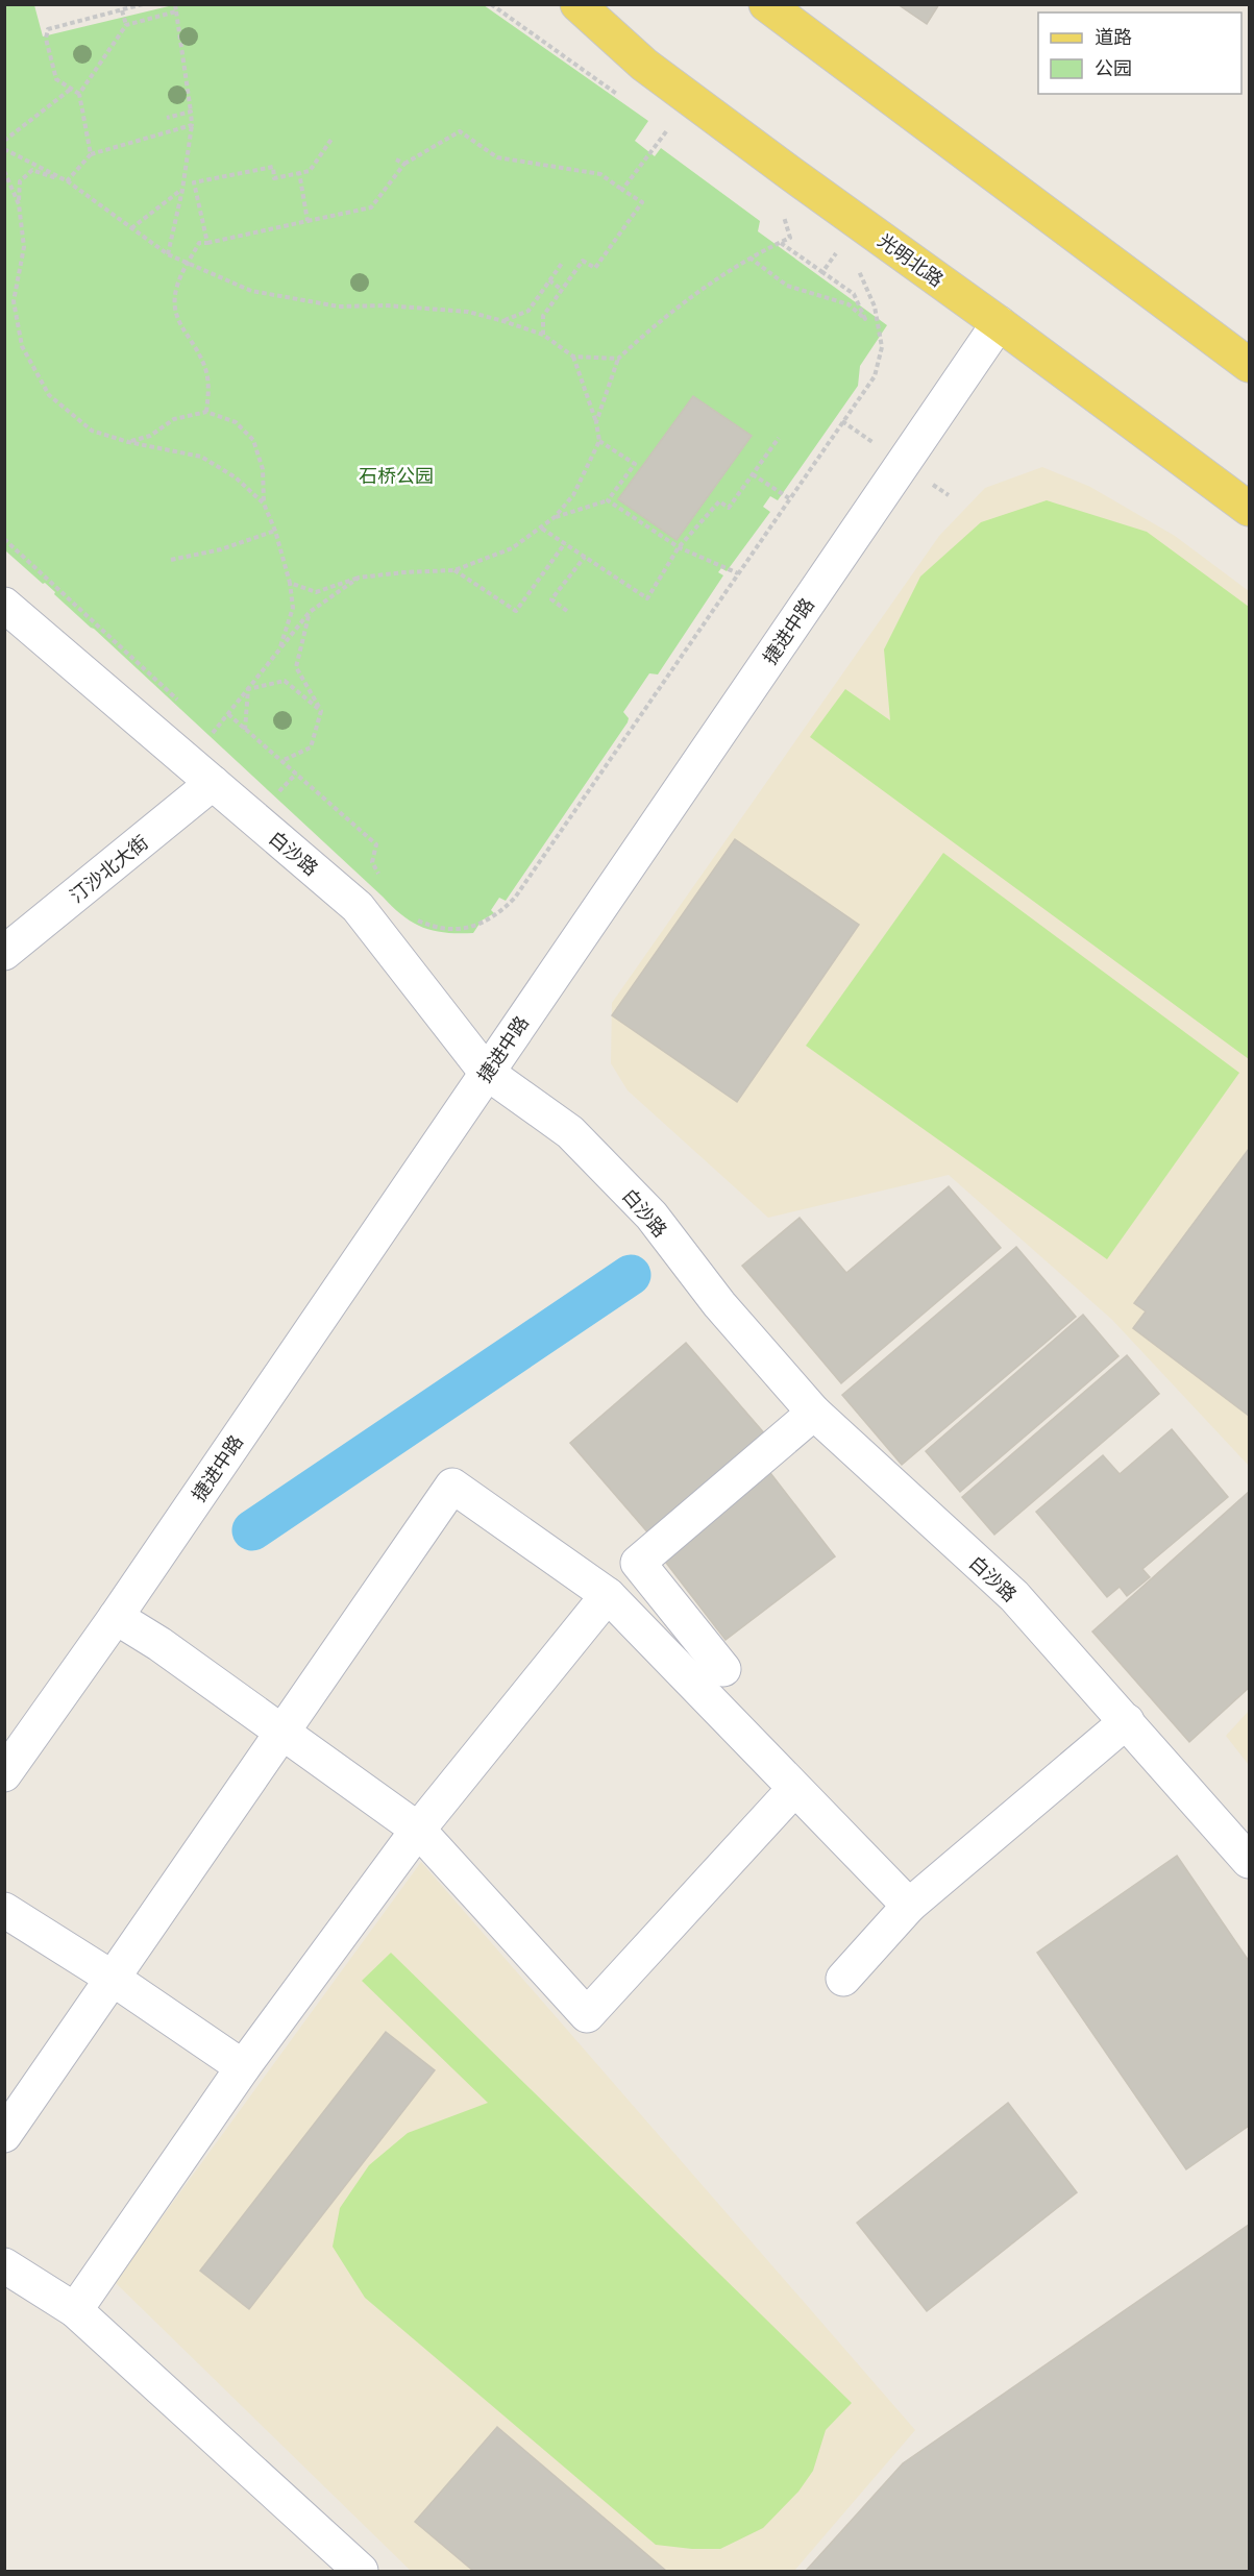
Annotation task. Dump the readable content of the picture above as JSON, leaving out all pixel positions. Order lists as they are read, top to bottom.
{
  "streets": {
    "main road": ["光明北路"],
    "street": ["捷进中路", "白沙路", "汀沙北大街"]
  },
  "crossings": [
    ["光明北路", "捷进中路"],
    ["捷进中路", "白沙路"],
    ["白沙路", "汀沙北大街"]
  ],
  "parks": ["石桥公园"],
  "legend": ["道路", "公园"]
}
